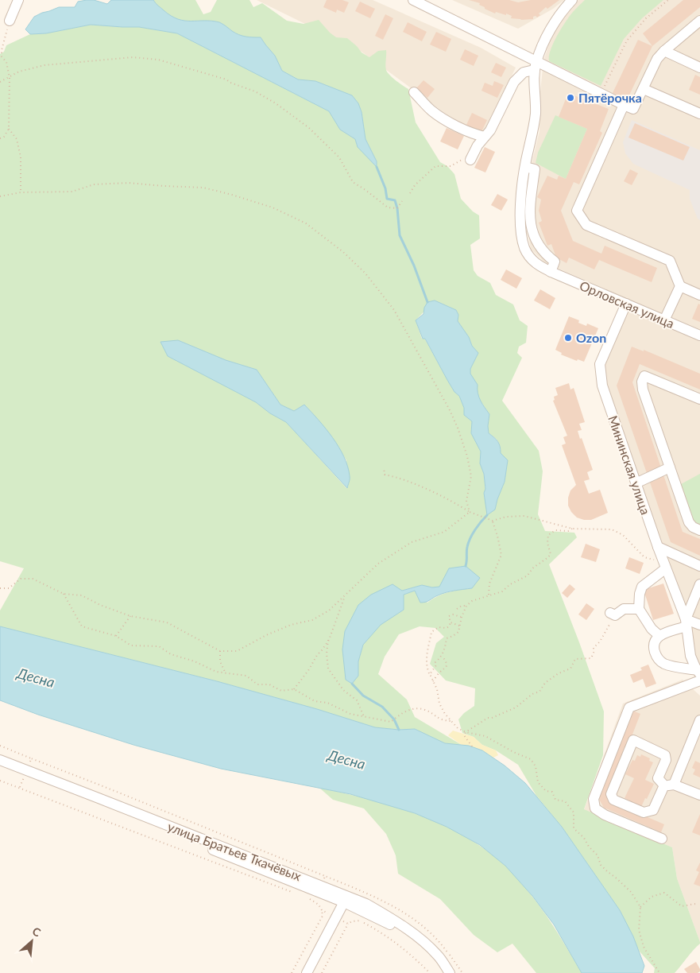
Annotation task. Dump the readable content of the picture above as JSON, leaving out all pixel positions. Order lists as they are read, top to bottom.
{
  "streets": {
    "street": ["Орловская улица", "Мининская улица", "улица Братьев Ткачёвых"]
  },
  "crossings": [
    ["Орловская улица", "Мининская улица"]
  ],
  "water": ["Десна"],
  "places": ["Пятёрочка", "Ozon"],
  "north": "top right"
}
